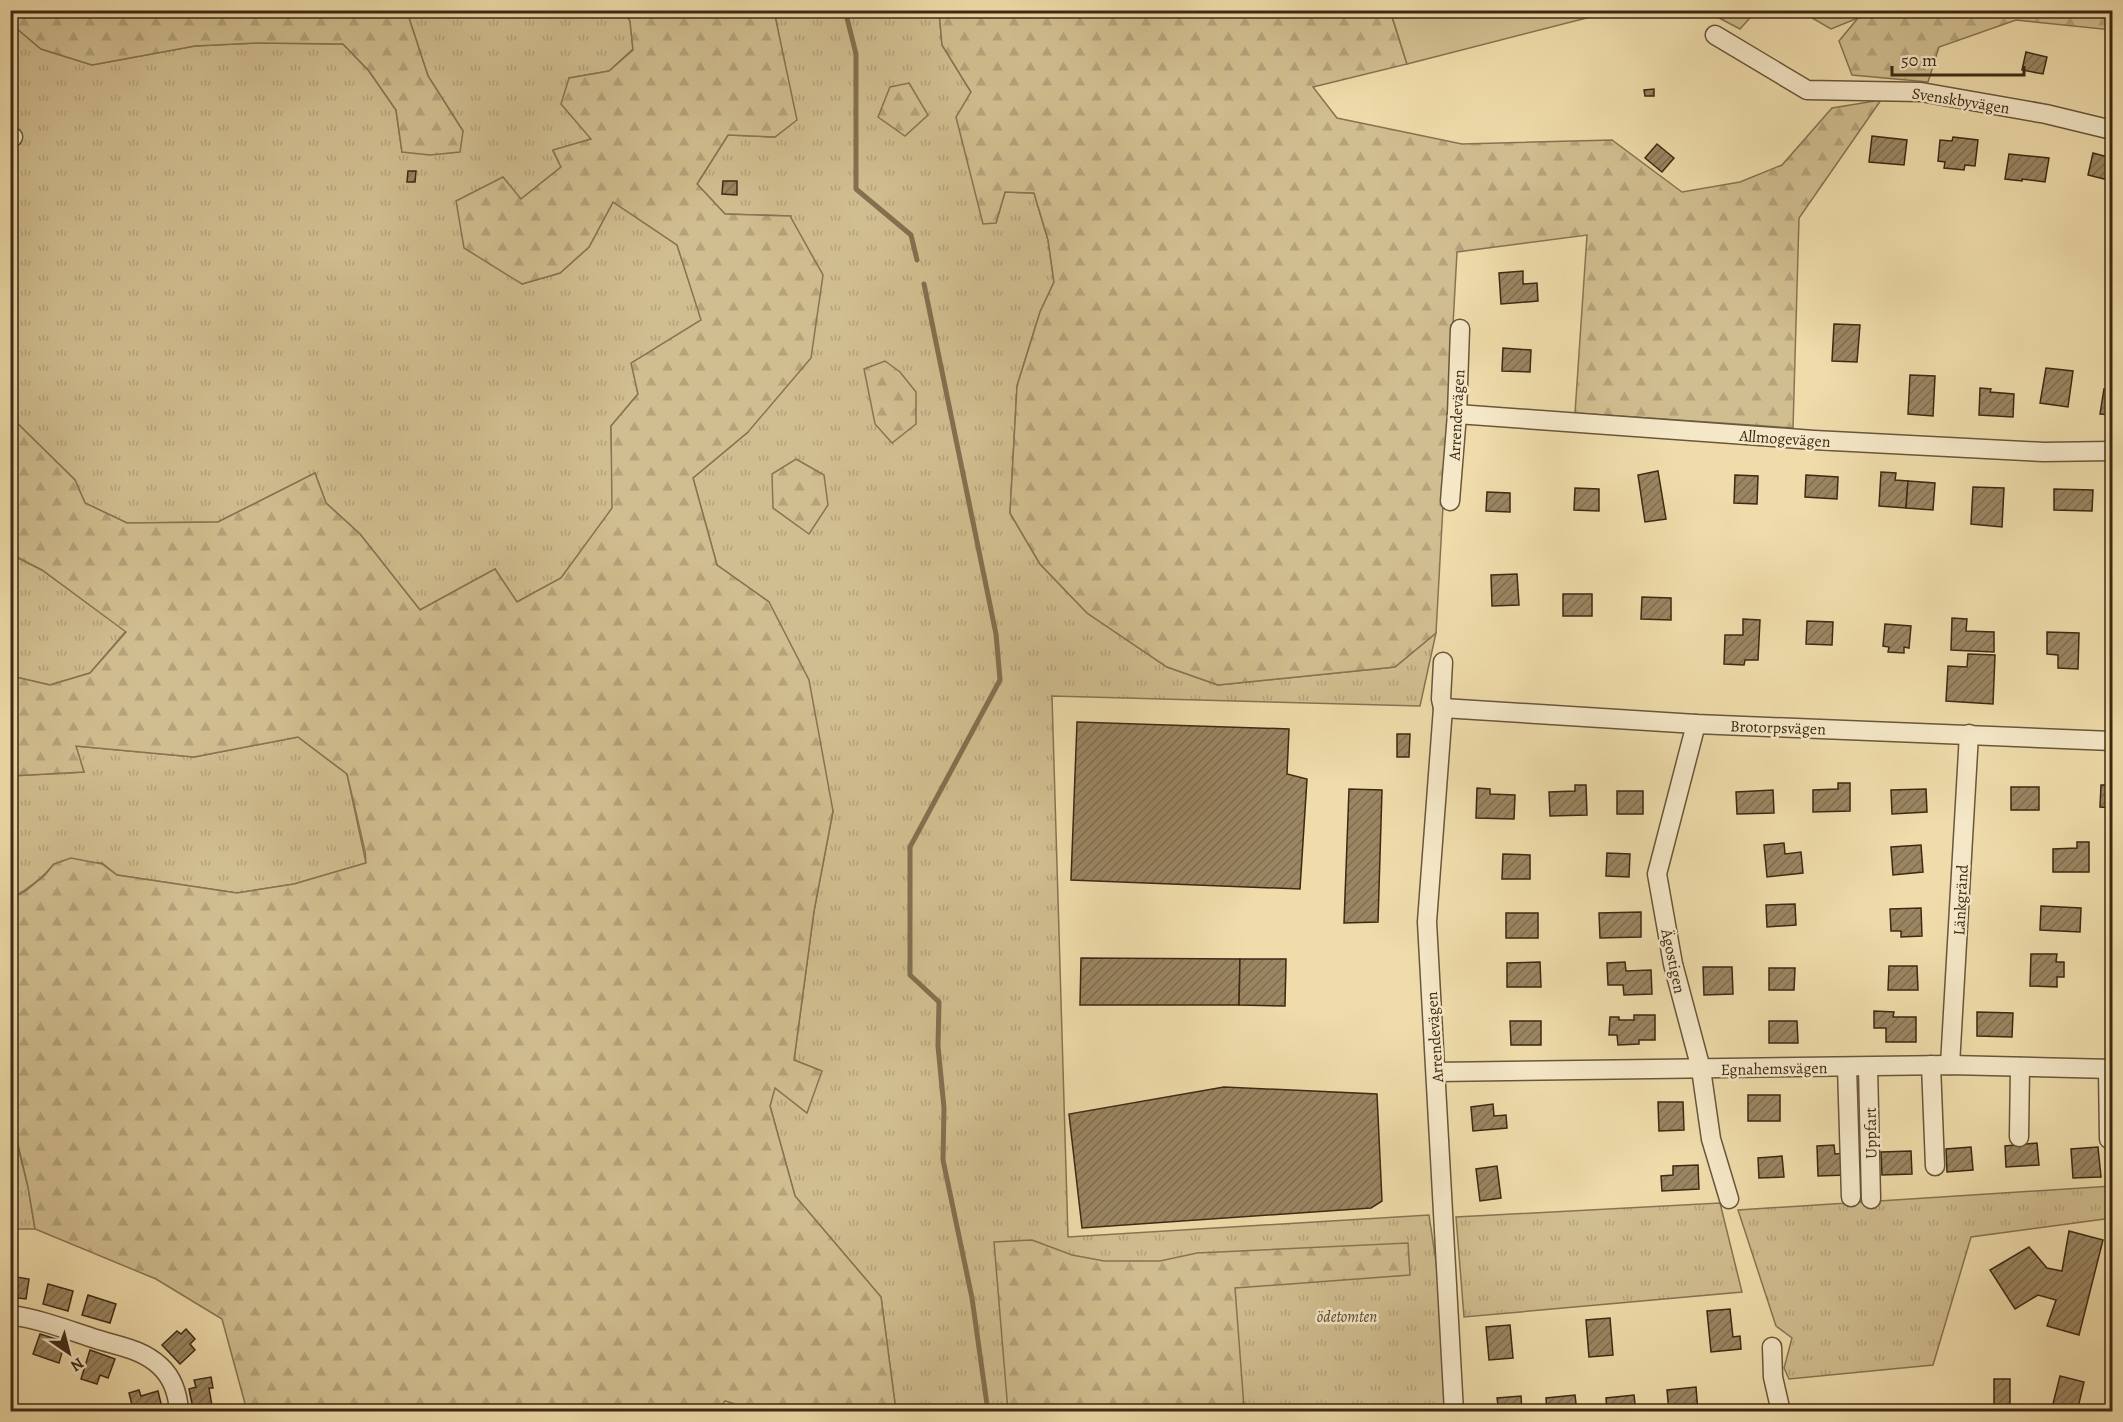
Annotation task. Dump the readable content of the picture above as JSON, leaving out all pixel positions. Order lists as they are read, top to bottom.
{
  "streets": {
    "street": [
      "Svenskbyvägen",
      "Arrendevägen",
      "Allmogevägen",
      "Brotorpsvägen",
      "Länkgränd",
      "Ägostigen",
      "Egnahemsvägen",
      "Uppfart"
    ]
  },
  "crossings": [
    ["Arrendevägen", "Allmogevägen"],
    ["Arrendevägen", "Brotorpsvägen"],
    ["Arrendevägen", "Egnahemsvägen"],
    ["Brotorpsvägen", "Länkgränd"],
    ["Brotorpsvägen", "Ägostigen"],
    ["Länkgränd", "Egnahemsvägen"],
    ["Ägostigen", "Egnahemsvägen"],
    ["Egnahemsvägen", "Uppfart"]
  ],
  "parks": ["ödetomten"],
  "scale_bar": "50 m",
  "north": "bottom right"
}
